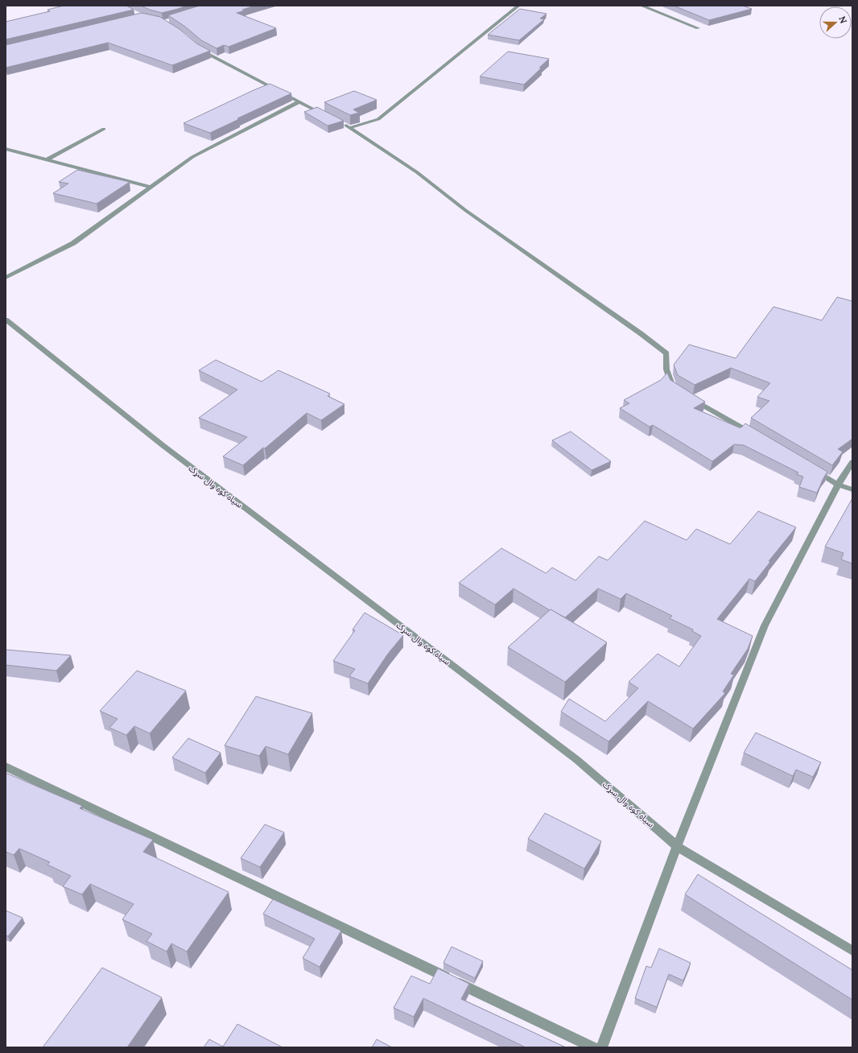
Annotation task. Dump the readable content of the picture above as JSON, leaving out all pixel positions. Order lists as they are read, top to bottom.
{
  "streets": {
    "street": ["سیاه کوه وال سړک"]
  },
  "north": "right"
}
